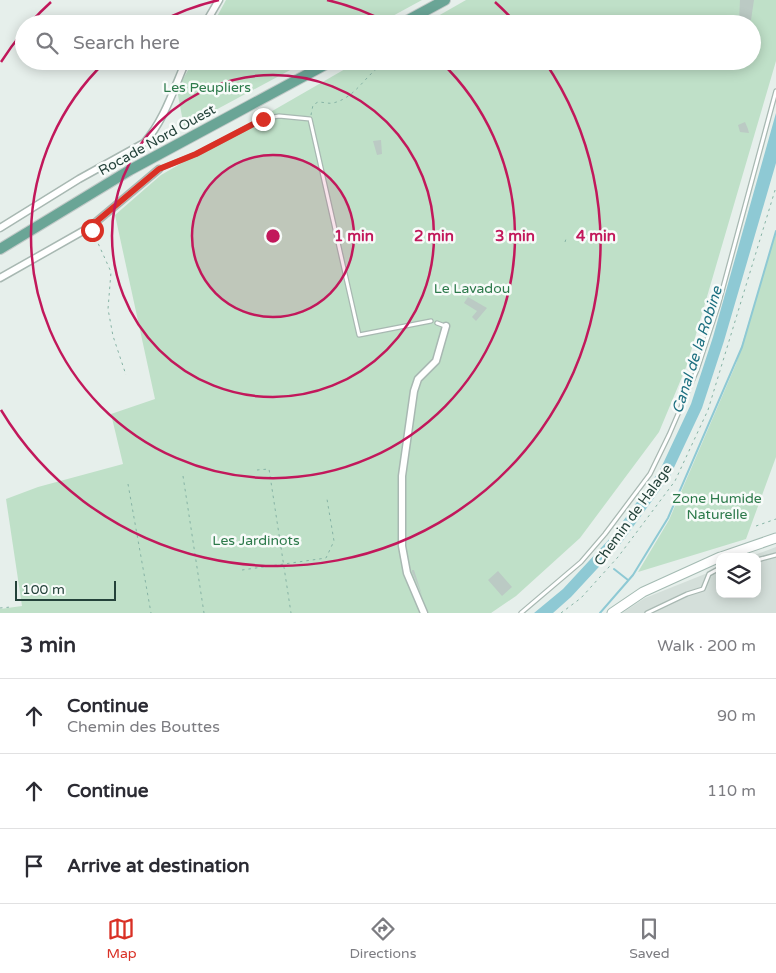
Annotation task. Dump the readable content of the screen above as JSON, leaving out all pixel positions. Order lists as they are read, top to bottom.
{
  "streets": {
    "main road": ["Rocade Nord Ouest"],
    "path": ["Chemin de Halage"]
  },
  "water": ["Canal de la Robine"],
  "parks": [
    "Les Peupliers",
    "Le Lavadou",
    "Zone Humide Naturelle",
    "Les Jardinots"
  ],
  "scale_bar": "100 m",
  "page": {
    "search": "Search here",
    "scale": "100 m",
    "heading": ["3 min", "Walk · 200 m"],
    "list": [
      ["Continue", "Chemin des Bouttes", "90 m"],
      ["Continue", "110 m"],
      "Arrive at destination"
    ],
    "nav": ["Map", "Directions", "Saved"]
  },
  "rings": [
    "1 min",
    "2 min",
    "3 min",
    "4 min"
  ]
}
